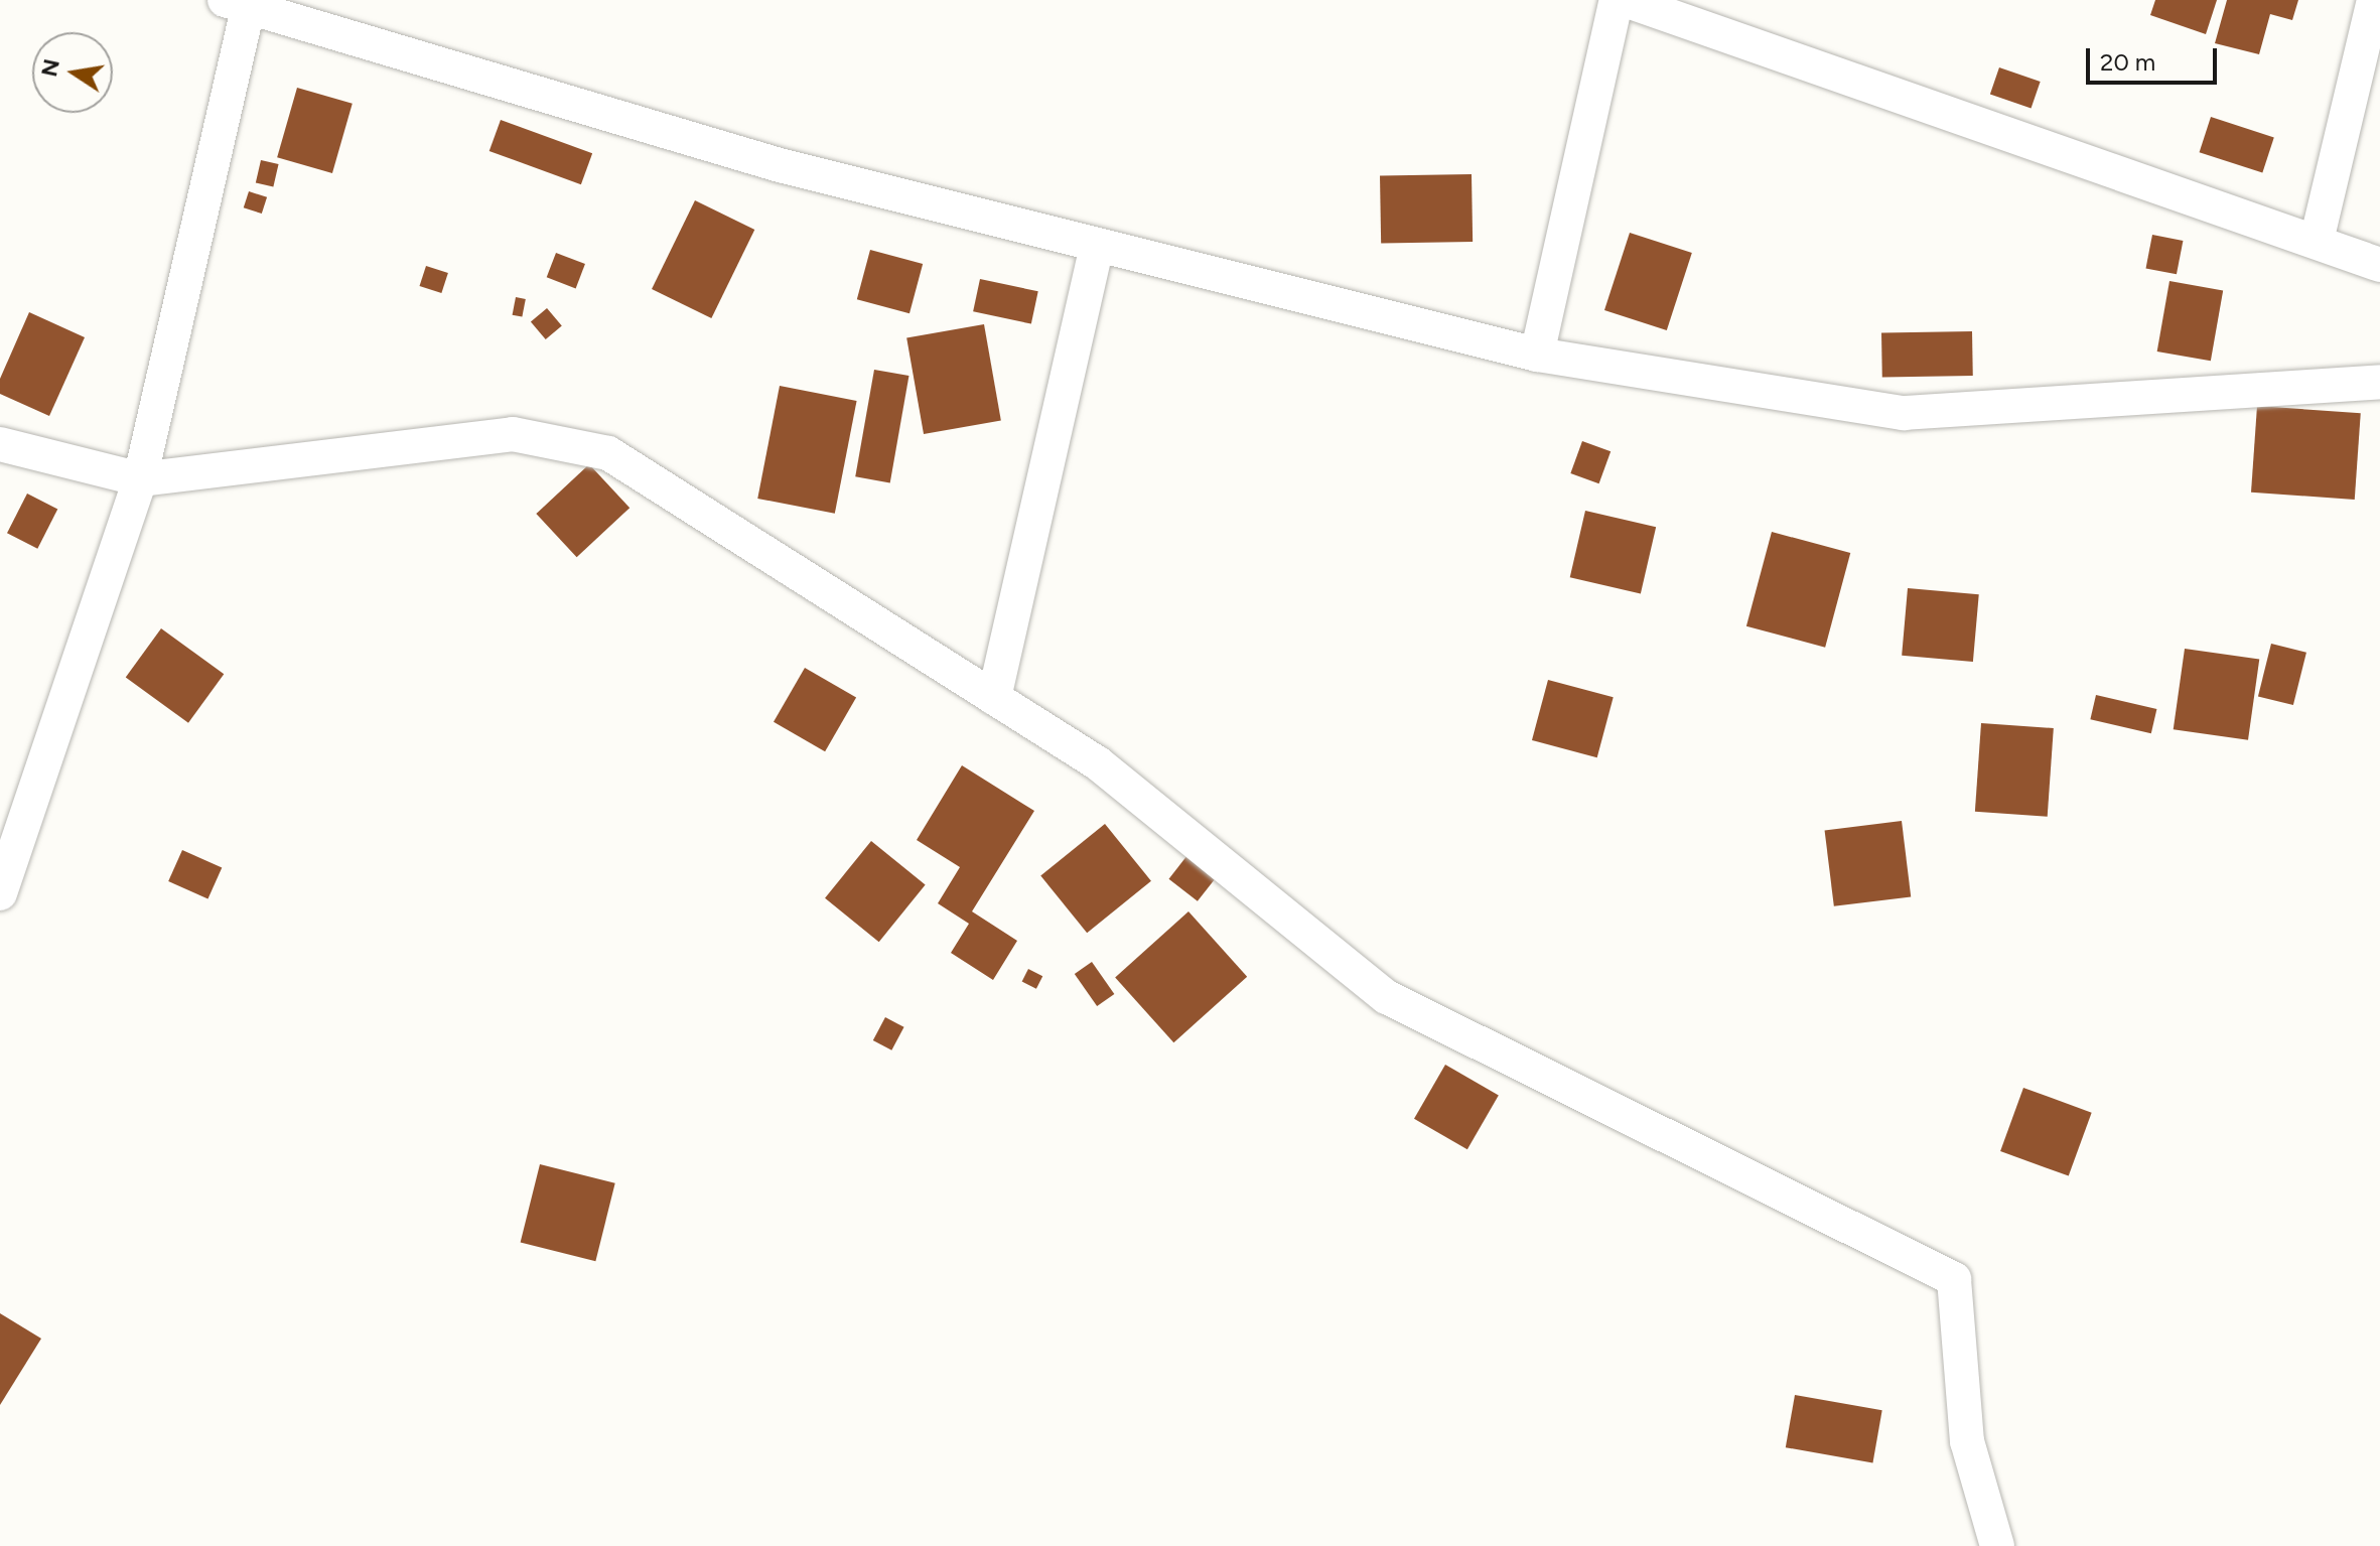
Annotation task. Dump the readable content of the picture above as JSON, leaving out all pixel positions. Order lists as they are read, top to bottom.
{
  "scale_bar": "20 m",
  "north": "left"
}
